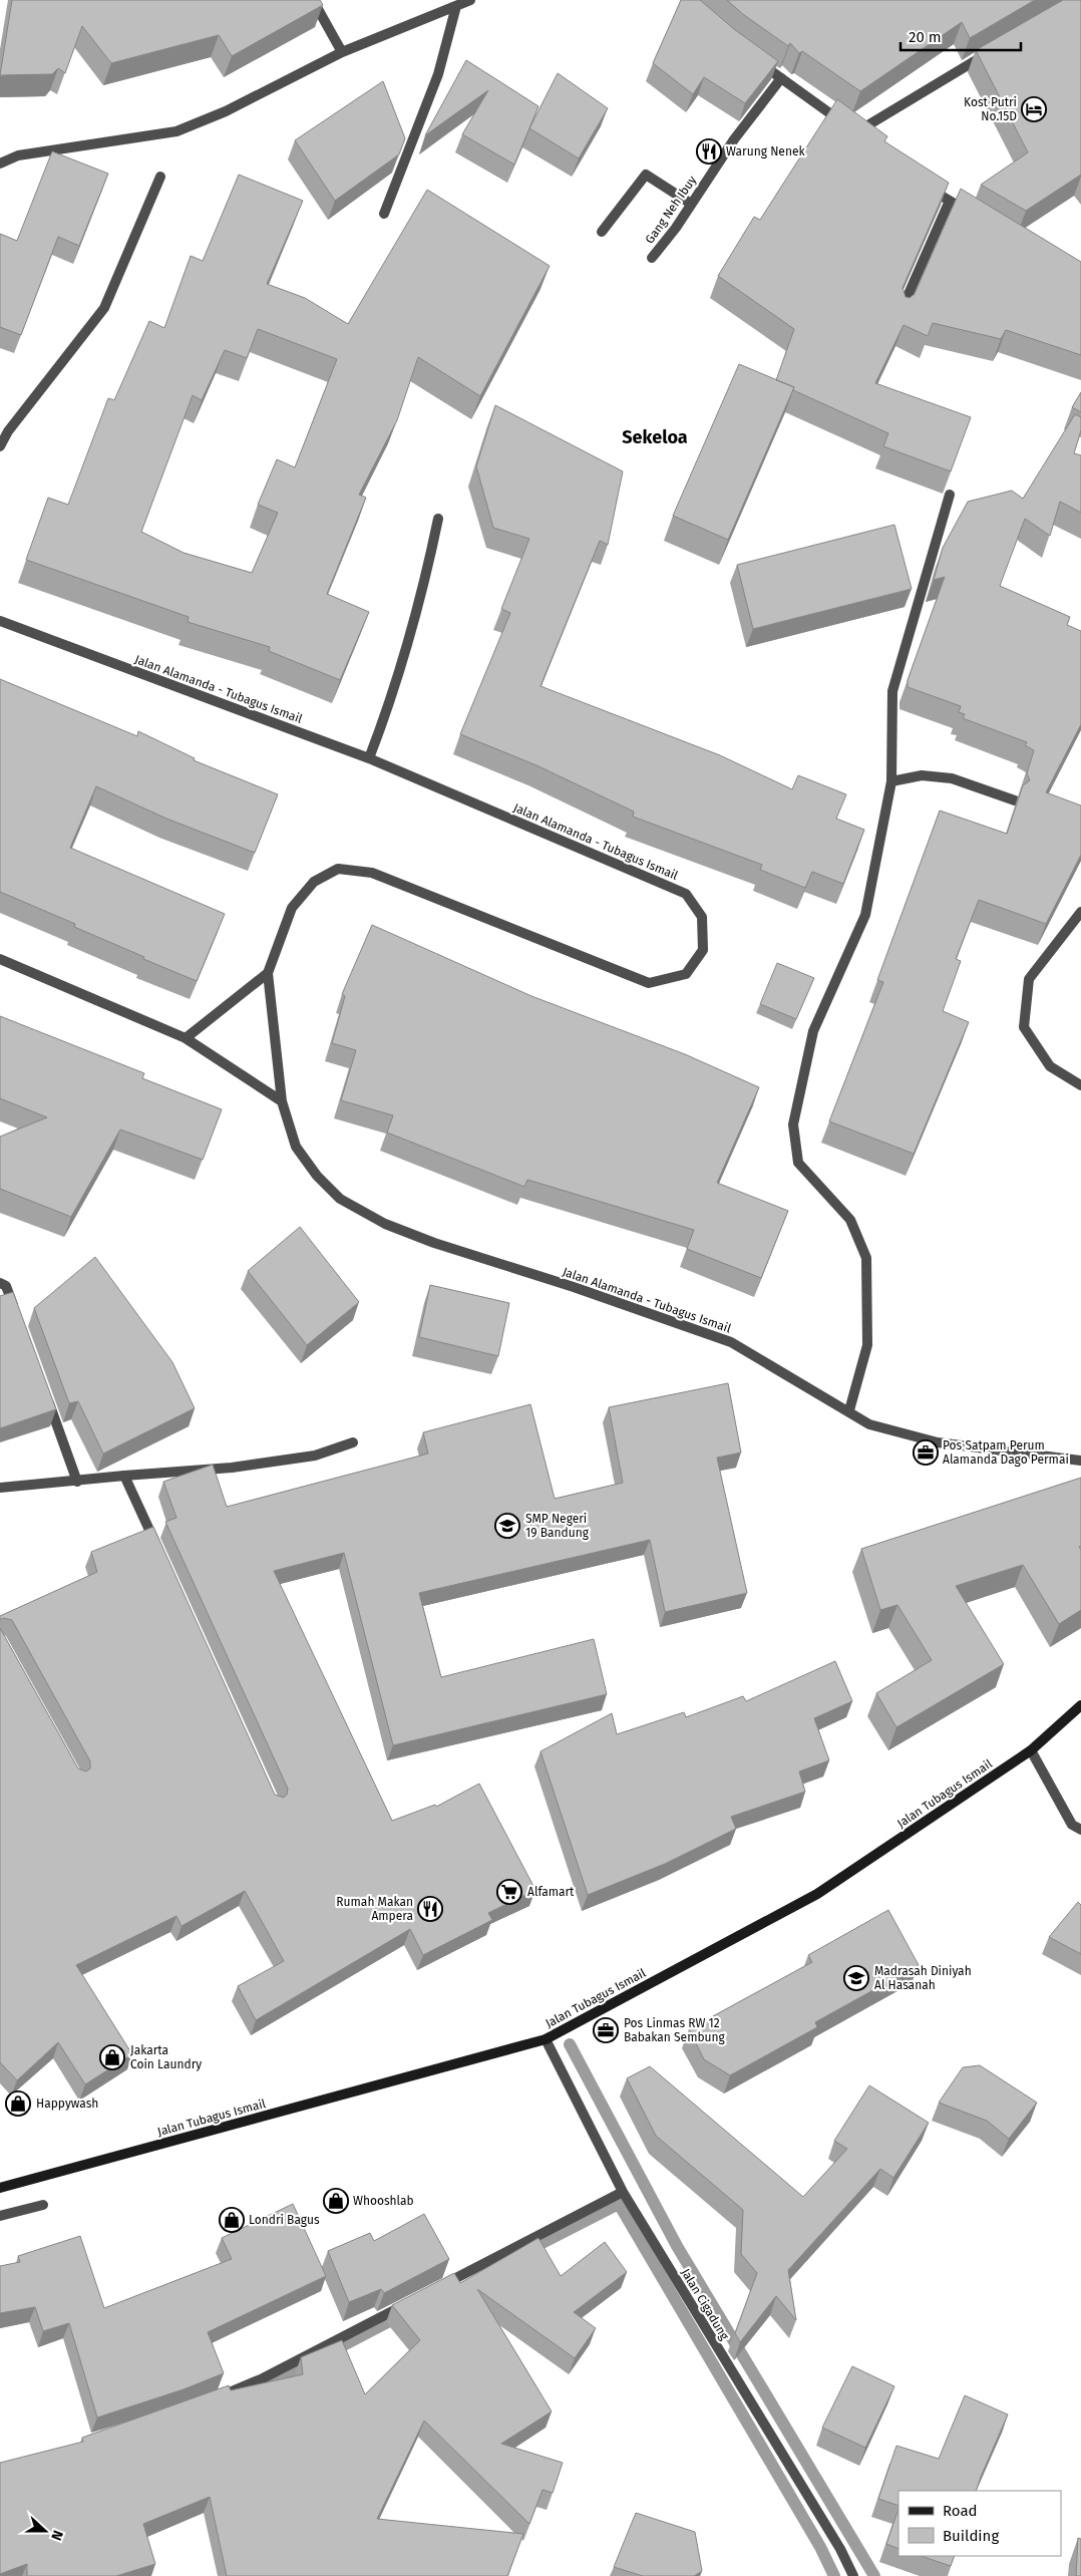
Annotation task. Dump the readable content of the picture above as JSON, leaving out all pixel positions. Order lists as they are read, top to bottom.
{
  "streets": {
    "main road": ["Jalan Tubagus Ismail"],
    "street": ["Gang Neh Ibuy", "Jalan Alamanda - Tubagus Ismail", "Jalan Cigadung"]
  },
  "crossings": [
    ["Jalan Tubagus Ismail", "Jalan Cigadung"]
  ],
  "districts": ["Sekeloa"],
  "places": {
    "hotel": ["Kost Putri No.15D"],
    "restaurant": ["Warung Nenek", "Rumah Makan Ampera"],
    "office": ["Pos Satpam Perum Alamanda Dago Permai", "Pos Linmas RW 12 Babakan Sembung"],
    "school or university": ["SMP Negeri 19 Bandung", "Madrasah Diniyah Al Hasanah"],
    "supermarket": ["Alfamart"],
    "shop": [
      "Jakarta Coin Laundry",
      "Happywash",
      "Whooshlab",
      "Londri Bagus"
    ]
  },
  "legend": ["Road", "Building"],
  "scale_bar": "20 m",
  "north": "right"
}
